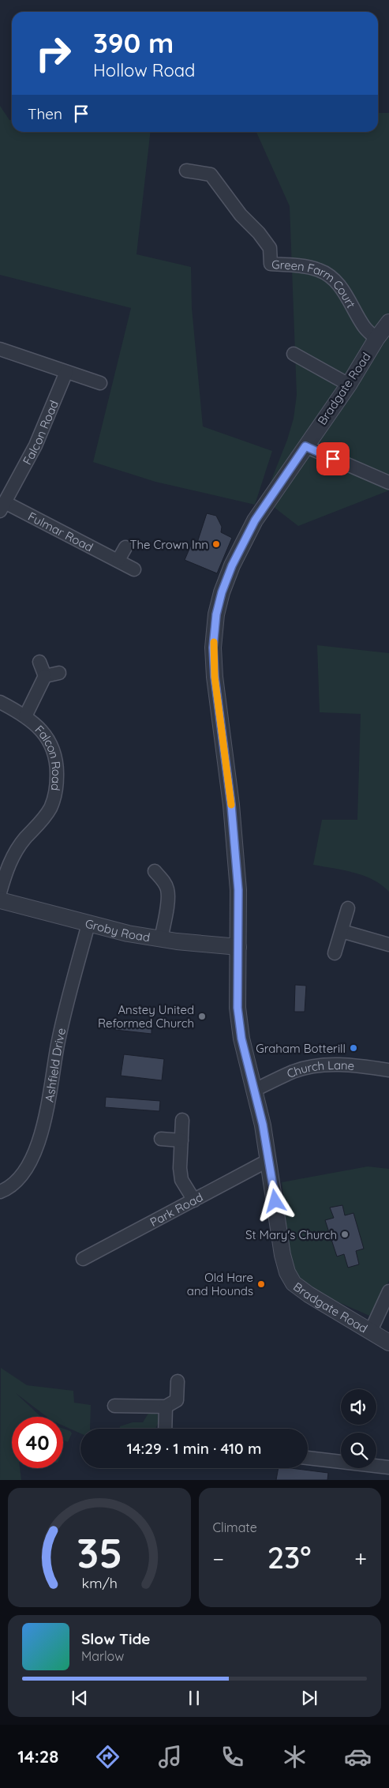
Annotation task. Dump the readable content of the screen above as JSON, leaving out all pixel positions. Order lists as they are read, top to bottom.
{
  "streets": {
    "street": [
      "Green Farm Court",
      "Bradgate Road",
      "Falcon Road",
      "Fulmar Road",
      "Groby Road",
      "Ashfield Drive",
      "Church Lane",
      "Park Road"
    ]
  },
  "crossings": [
    ["Green Farm Court", "Bradgate Road"],
    ["Bradgate Road", "Groby Road"],
    ["Bradgate Road", "Church Lane"],
    ["Bradgate Road", "Park Road"],
    ["Falcon Road", "Fulmar Road"],
    ["Groby Road", "Ashfield Drive"]
  ],
  "places": [
    "The Crown Inn",
    "Anstey United Reformed Church",
    "Graham Botterill",
    "St Mary's Church",
    "Old Hare and Hounds"
  ],
  "page": {
    "turn": ["390 m", "Hollow Road"],
    "then": "Then",
    "limit": "40",
    "trip": "14:29 · 1 min · 410 m",
    "tile": "Climate",
    "heat": ["−", "23°", "+"],
    "song": ["Slow Tide", "Marlow"],
    "tabs": "14:28",
    "gauge": ["35", "km/h"]
  }
}
